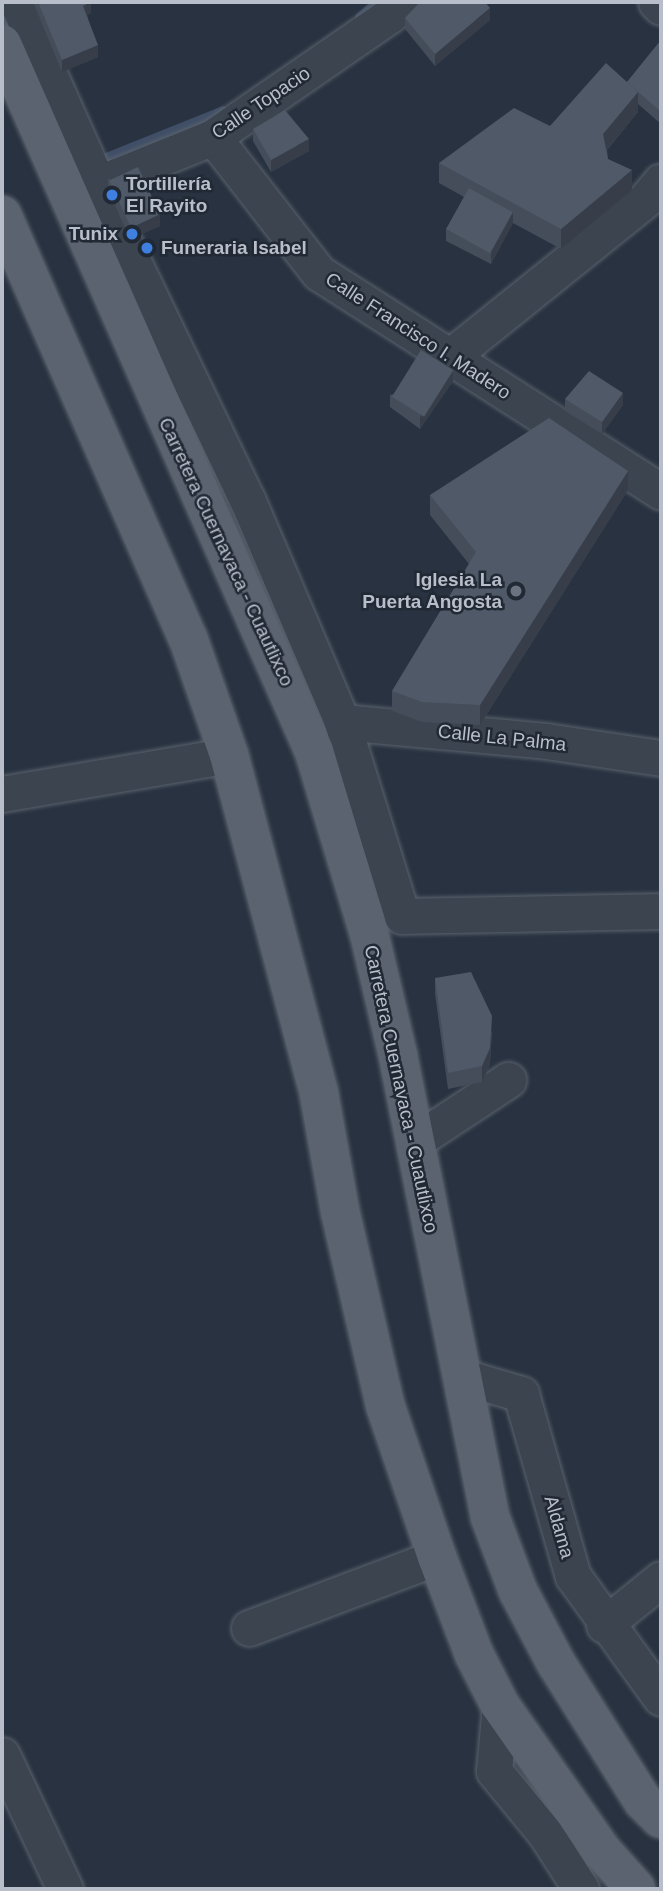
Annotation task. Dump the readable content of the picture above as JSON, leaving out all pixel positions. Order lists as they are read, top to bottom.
{
  "streets": {
    "main road": ["Carretera Cuernavaca - Cuautlixco"],
    "street": [
      "Calle Topacio",
      "Calle Francisco I. Madero",
      "Calle La Palma",
      "Aldama"
    ]
  },
  "crossings": [
    ["Calle Topacio", "Calle Francisco I. Madero"],
    ["Calle Topacio", "Carretera Cuernavaca - Cuautlixco"],
    ["Carretera Cuernavaca - Cuautlixco", "Aldama"]
  ],
  "places": [
    "Tortillería El Rayito",
    "Tunix",
    "Funeraria Isabel",
    "Iglesia La Puerta Angosta"
  ]
}
